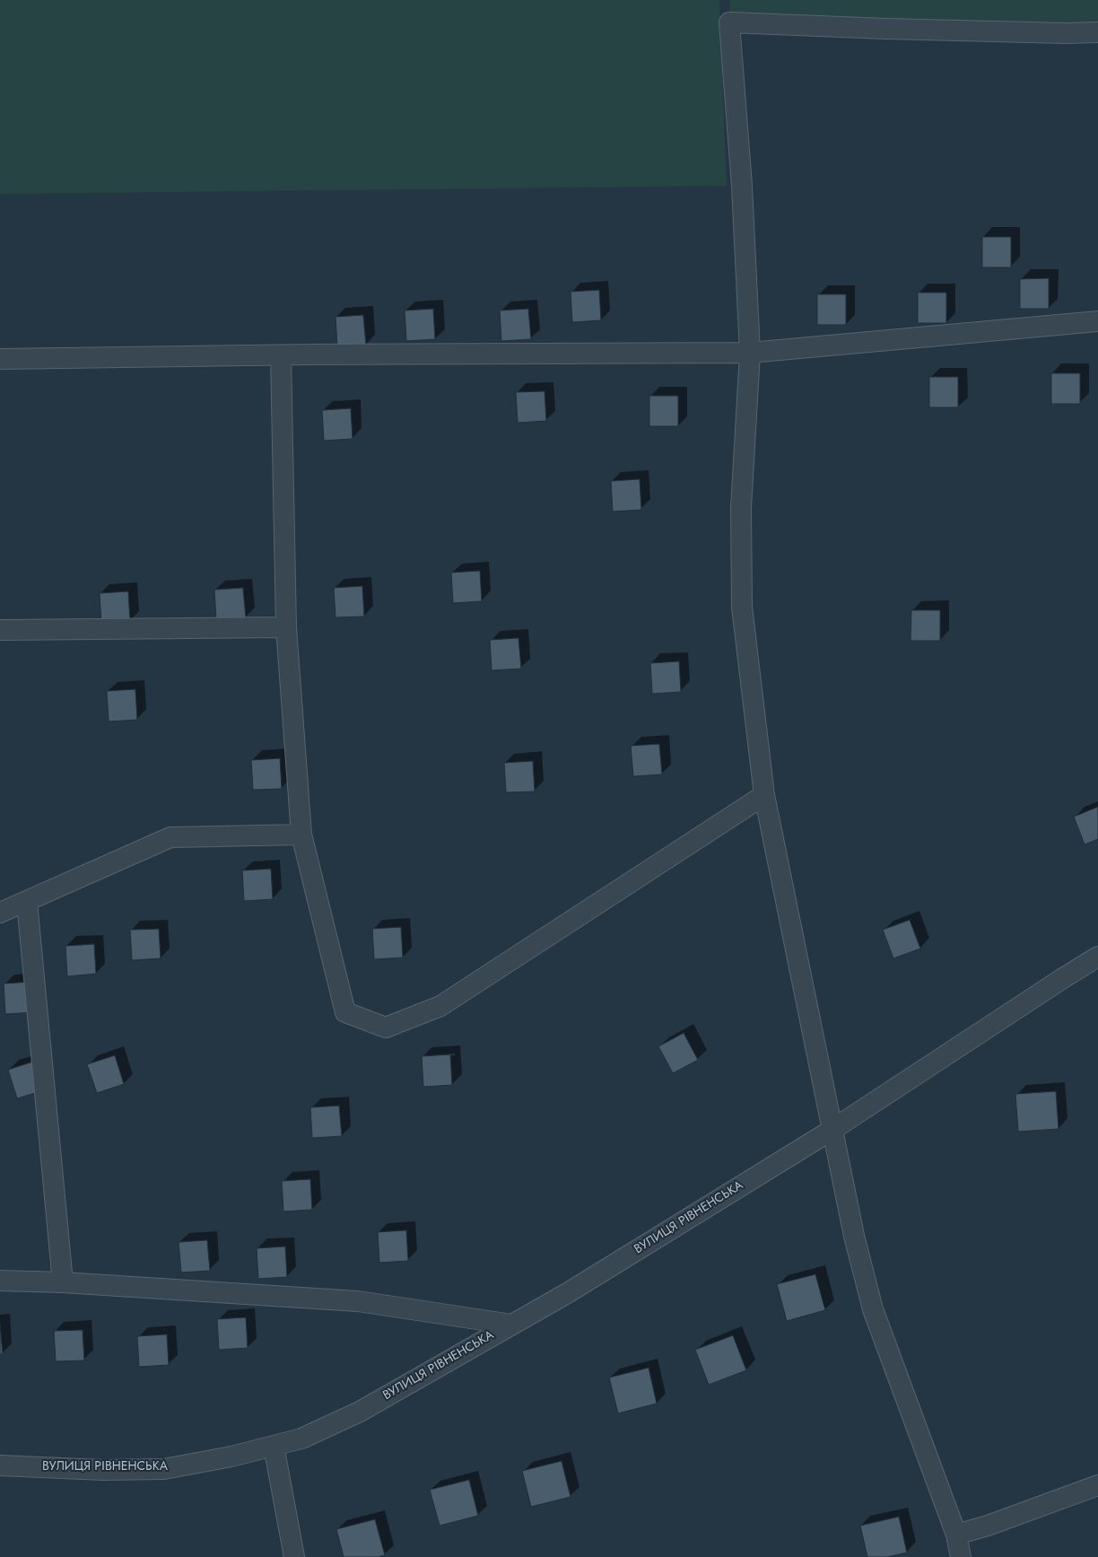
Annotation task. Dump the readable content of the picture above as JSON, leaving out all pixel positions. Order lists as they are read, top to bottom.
{
  "streets": {
    "street": ["ВУЛИЦЯ РІВНЕНСЬКА"]
  }
}
